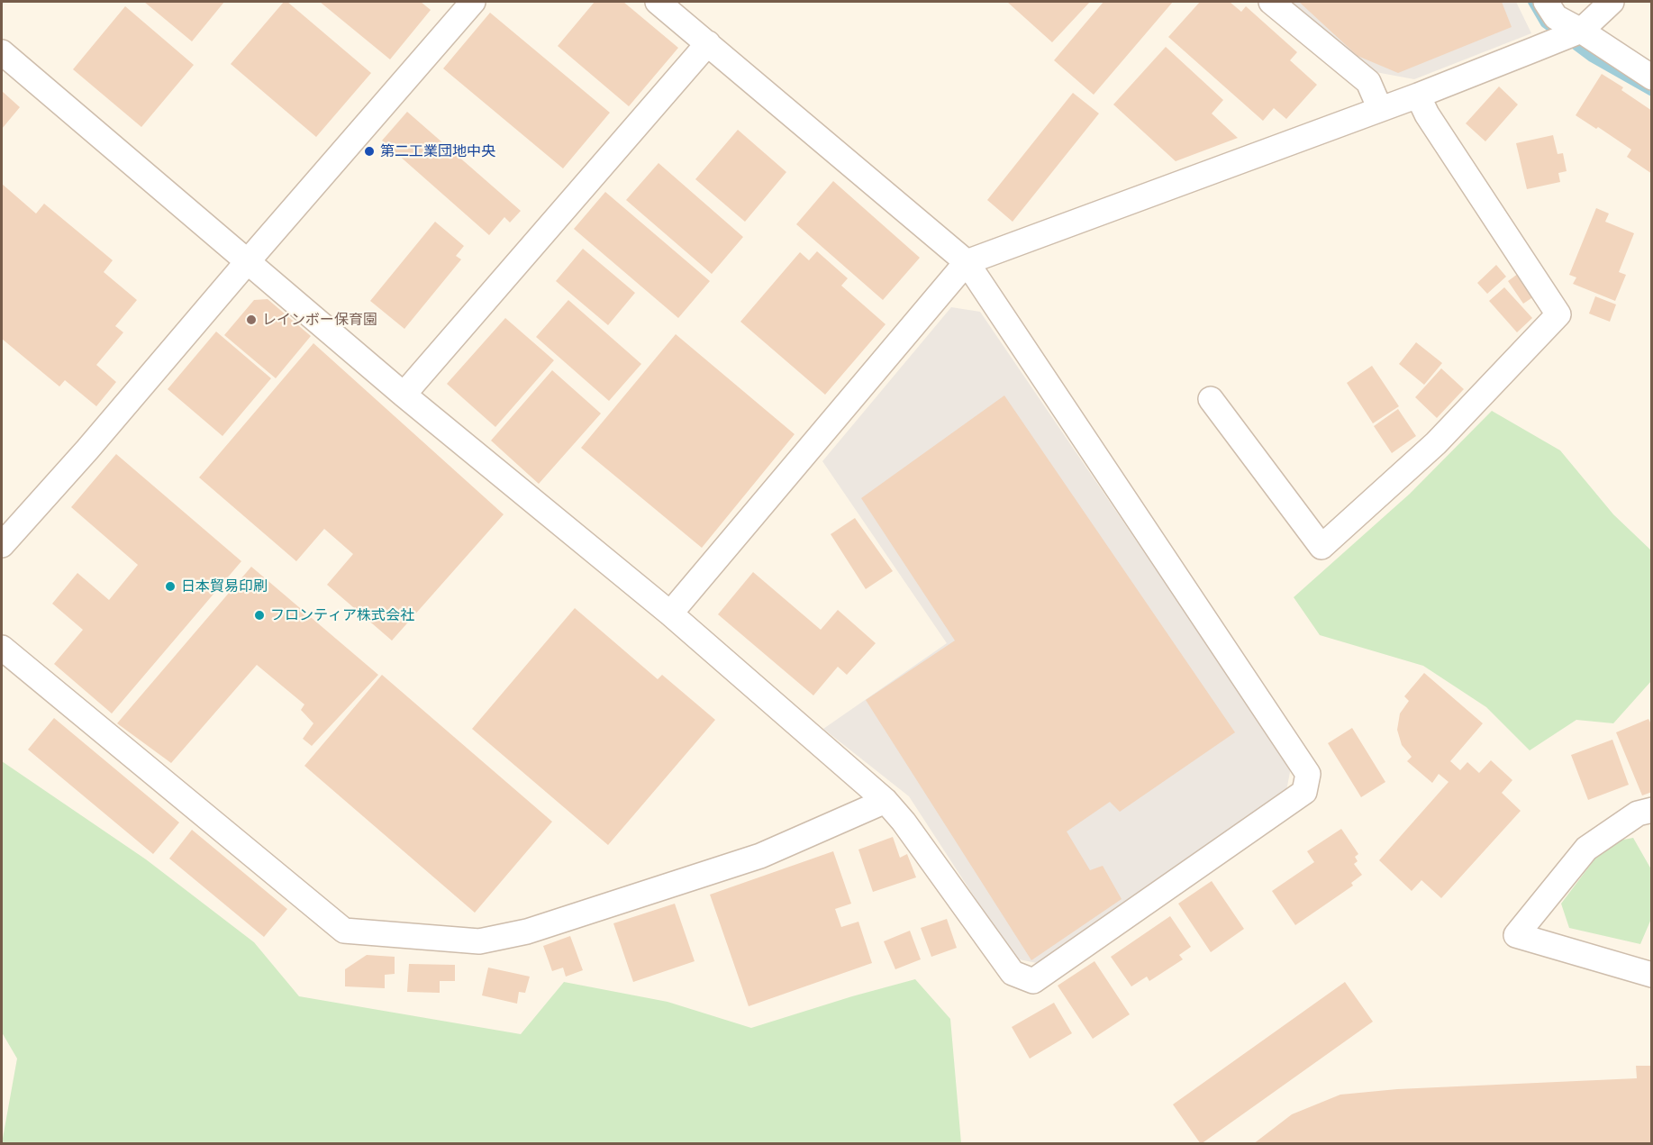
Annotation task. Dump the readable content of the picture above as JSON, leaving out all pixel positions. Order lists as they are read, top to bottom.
{
  "places": [
    "第二工業団地中央",
    "レインボー保育園",
    "日本貿易印刷",
    "フロンティア株式会社"
  ]
}
